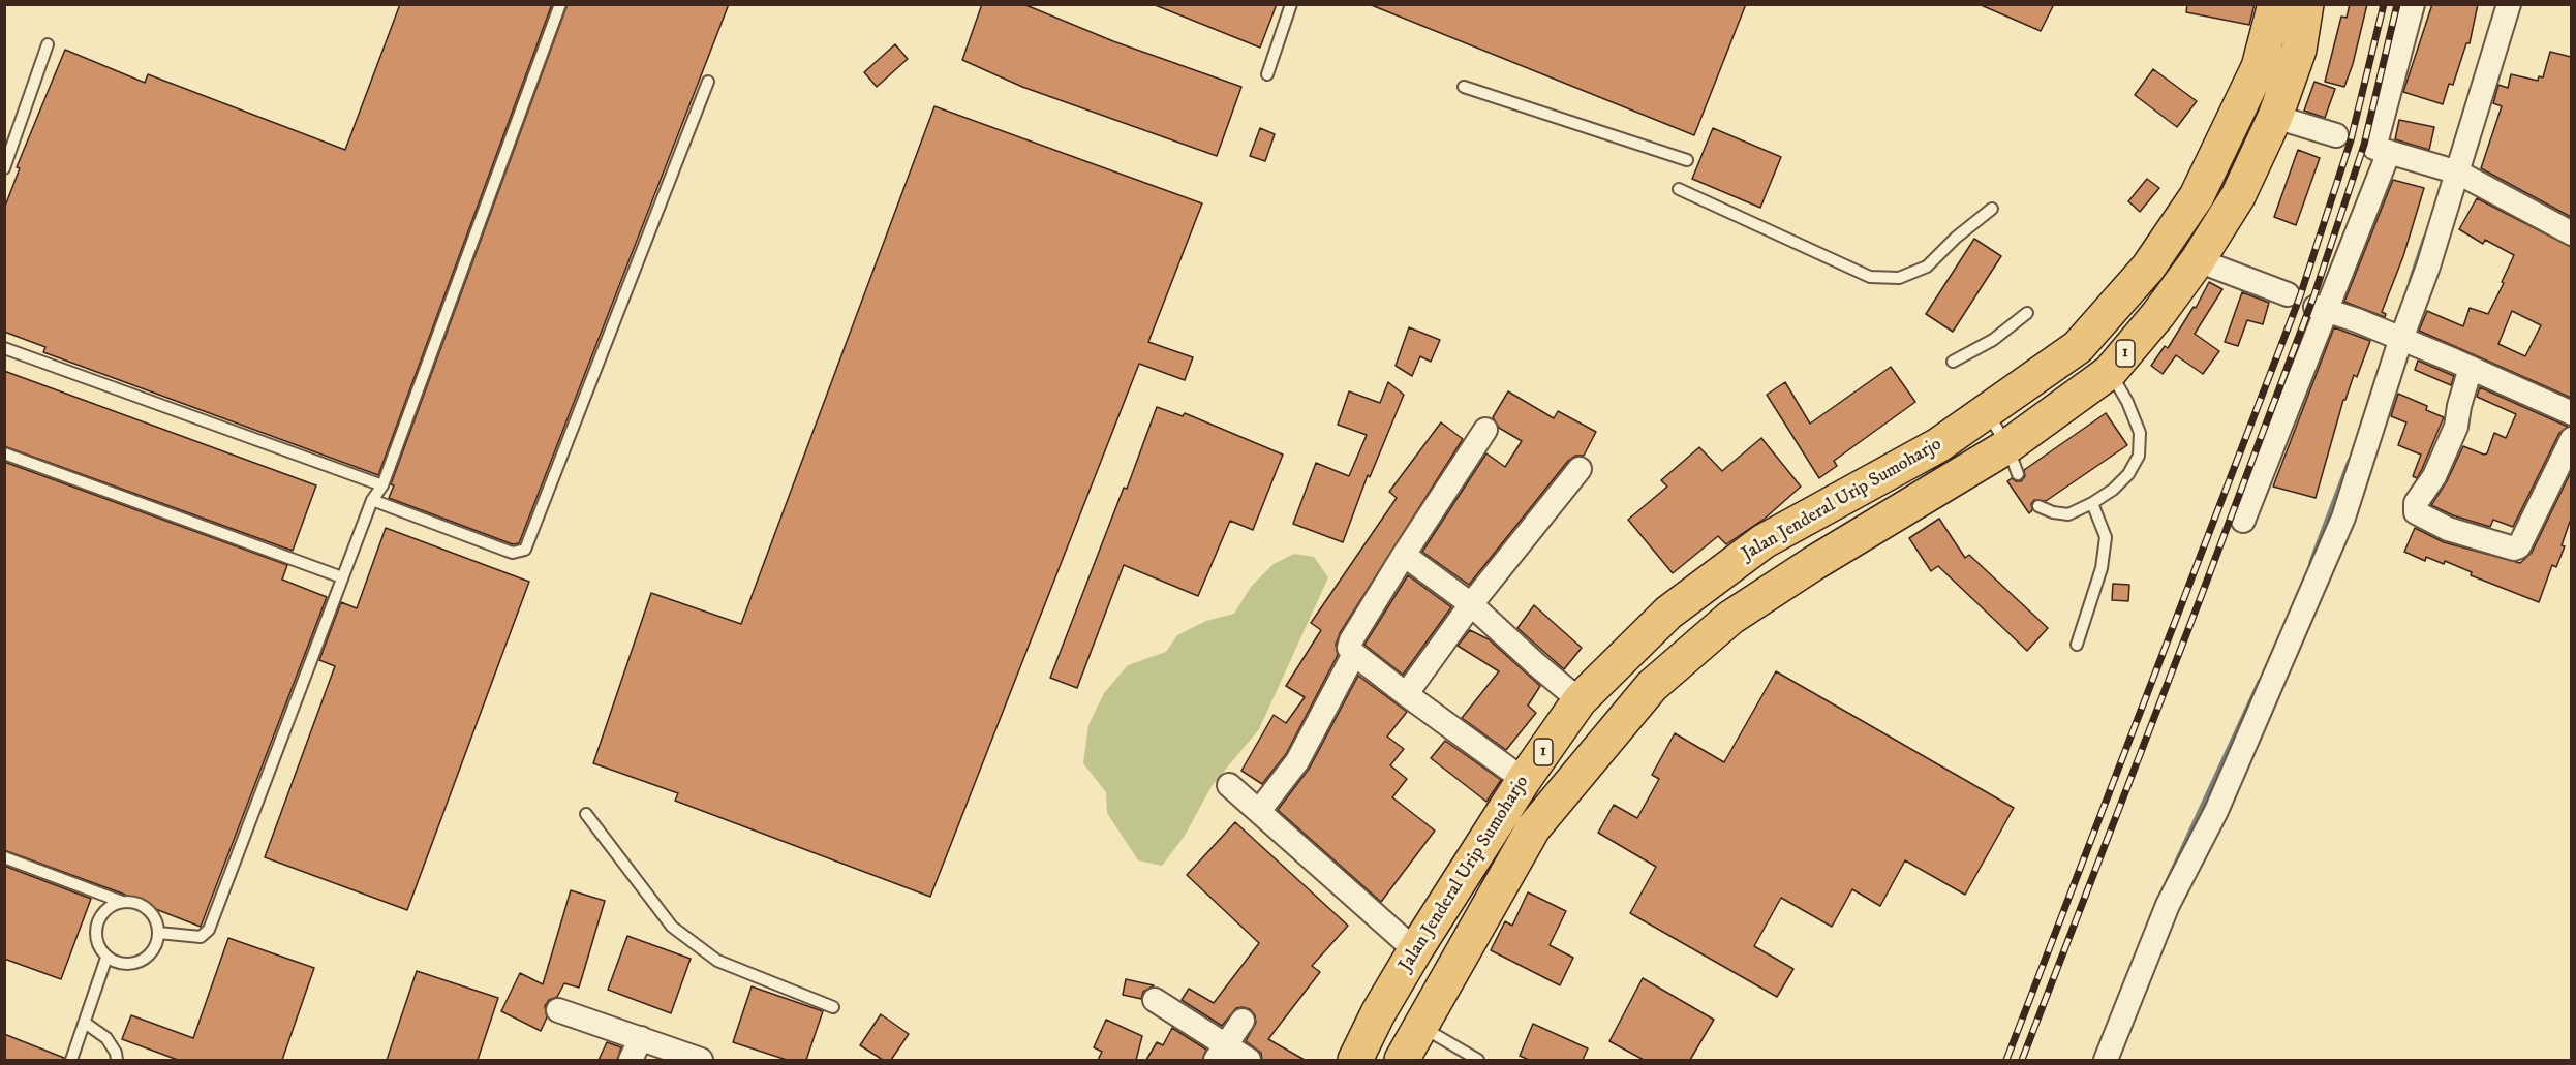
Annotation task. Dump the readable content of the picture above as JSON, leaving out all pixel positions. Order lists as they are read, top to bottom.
{
  "streets": {
    "highway": ["1", "Jalan Jenderal Urip Sumoharjo"]
  }
}
